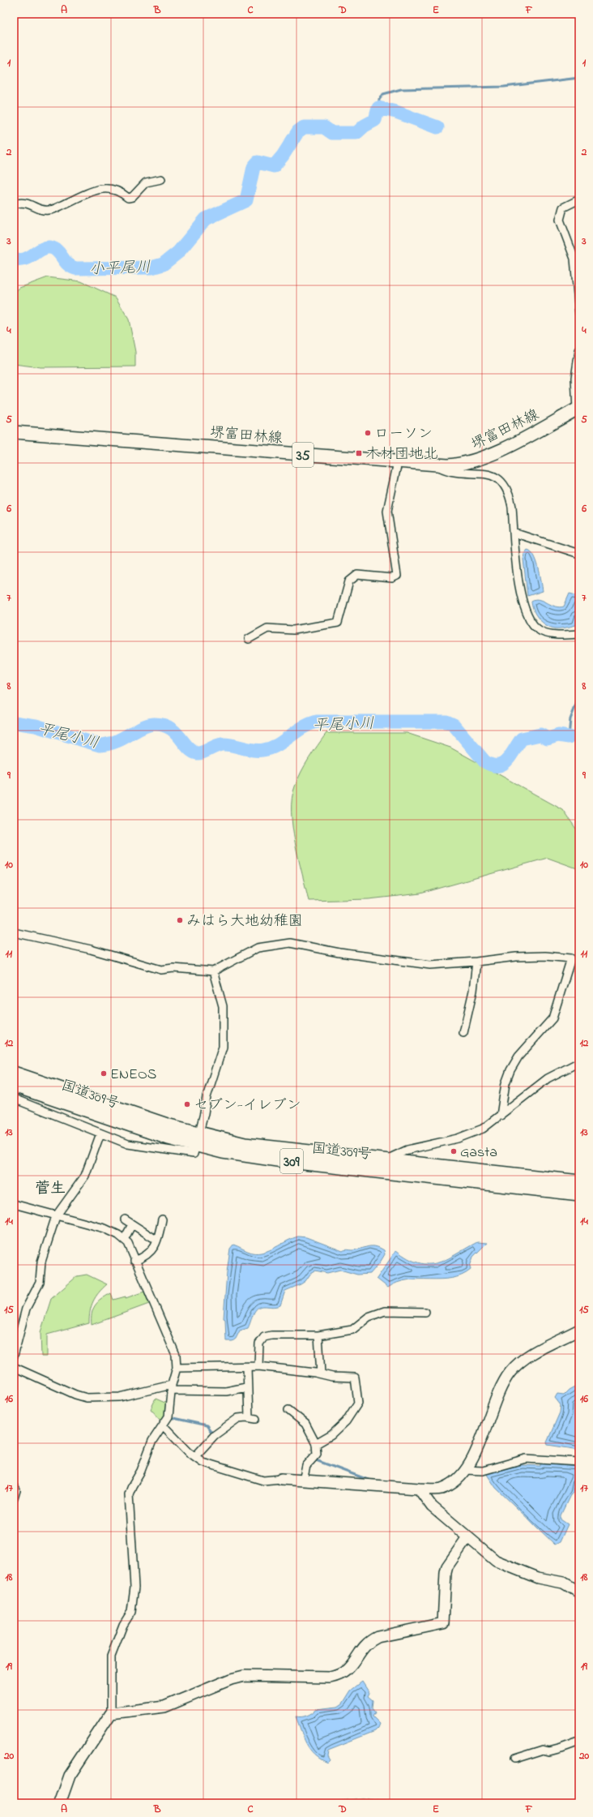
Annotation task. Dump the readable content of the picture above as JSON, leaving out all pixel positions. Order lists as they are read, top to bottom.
{
  "streets": {
    "highway": ["国道309号", "309"],
    "main road": ["堺富田林線", "35"]
  },
  "districts": ["菅生"],
  "water": ["小平尾川", "平尾小川"],
  "places": {
    "other": [
      "ローソン",
      "みはら大地幼稚園",
      "ENEOS",
      "セブン-イレブン",
      "Gasta"
    ],
    "transit": ["木材団地北"]
  },
  "grid": {
    "columns": [
      "A",
      "B",
      "C",
      "D",
      "E",
      "F"
    ],
    "rows": [
      "1",
      "2",
      "3",
      "4",
      "5",
      "6",
      "7",
      "8",
      "9",
      "10",
      "11",
      "12",
      "13",
      "14",
      "15",
      "16",
      "17",
      "18",
      "19",
      "20"
    ]
  }
}
